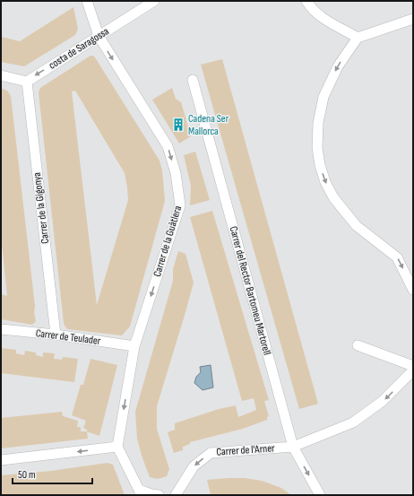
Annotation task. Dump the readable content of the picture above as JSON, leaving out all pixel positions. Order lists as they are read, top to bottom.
{
  "streets": {
    "street": [
      "costa de Saragossa",
      "Carrer de la Gigonya",
      "Carrer de la Guàtlera",
      "Carrer del Rector Bartomeu Martorell",
      "Carrer de Teulader",
      "Carrer de l'Arner"
    ]
  },
  "crossings": [
    ["costa de Saragossa", "Carrer de la Gigonya"],
    ["costa de Saragossa", "Carrer de la Guàtlera"],
    ["Carrer de la Gigonya", "Carrer de Teulader"],
    ["Carrer de la Guàtlera", "Carrer de Teulader"],
    ["Carrer del Rector Bartomeu Martorell", "Carrer de l'Arner"]
  ],
  "one_way": ["costa de Saragossa", "Carrer de la Guàtlera", "Carrer de l'Arner"],
  "places": {
    "building": ["Cadena Ser Mallorca"]
  },
  "scale_bar": "50 m"
}
